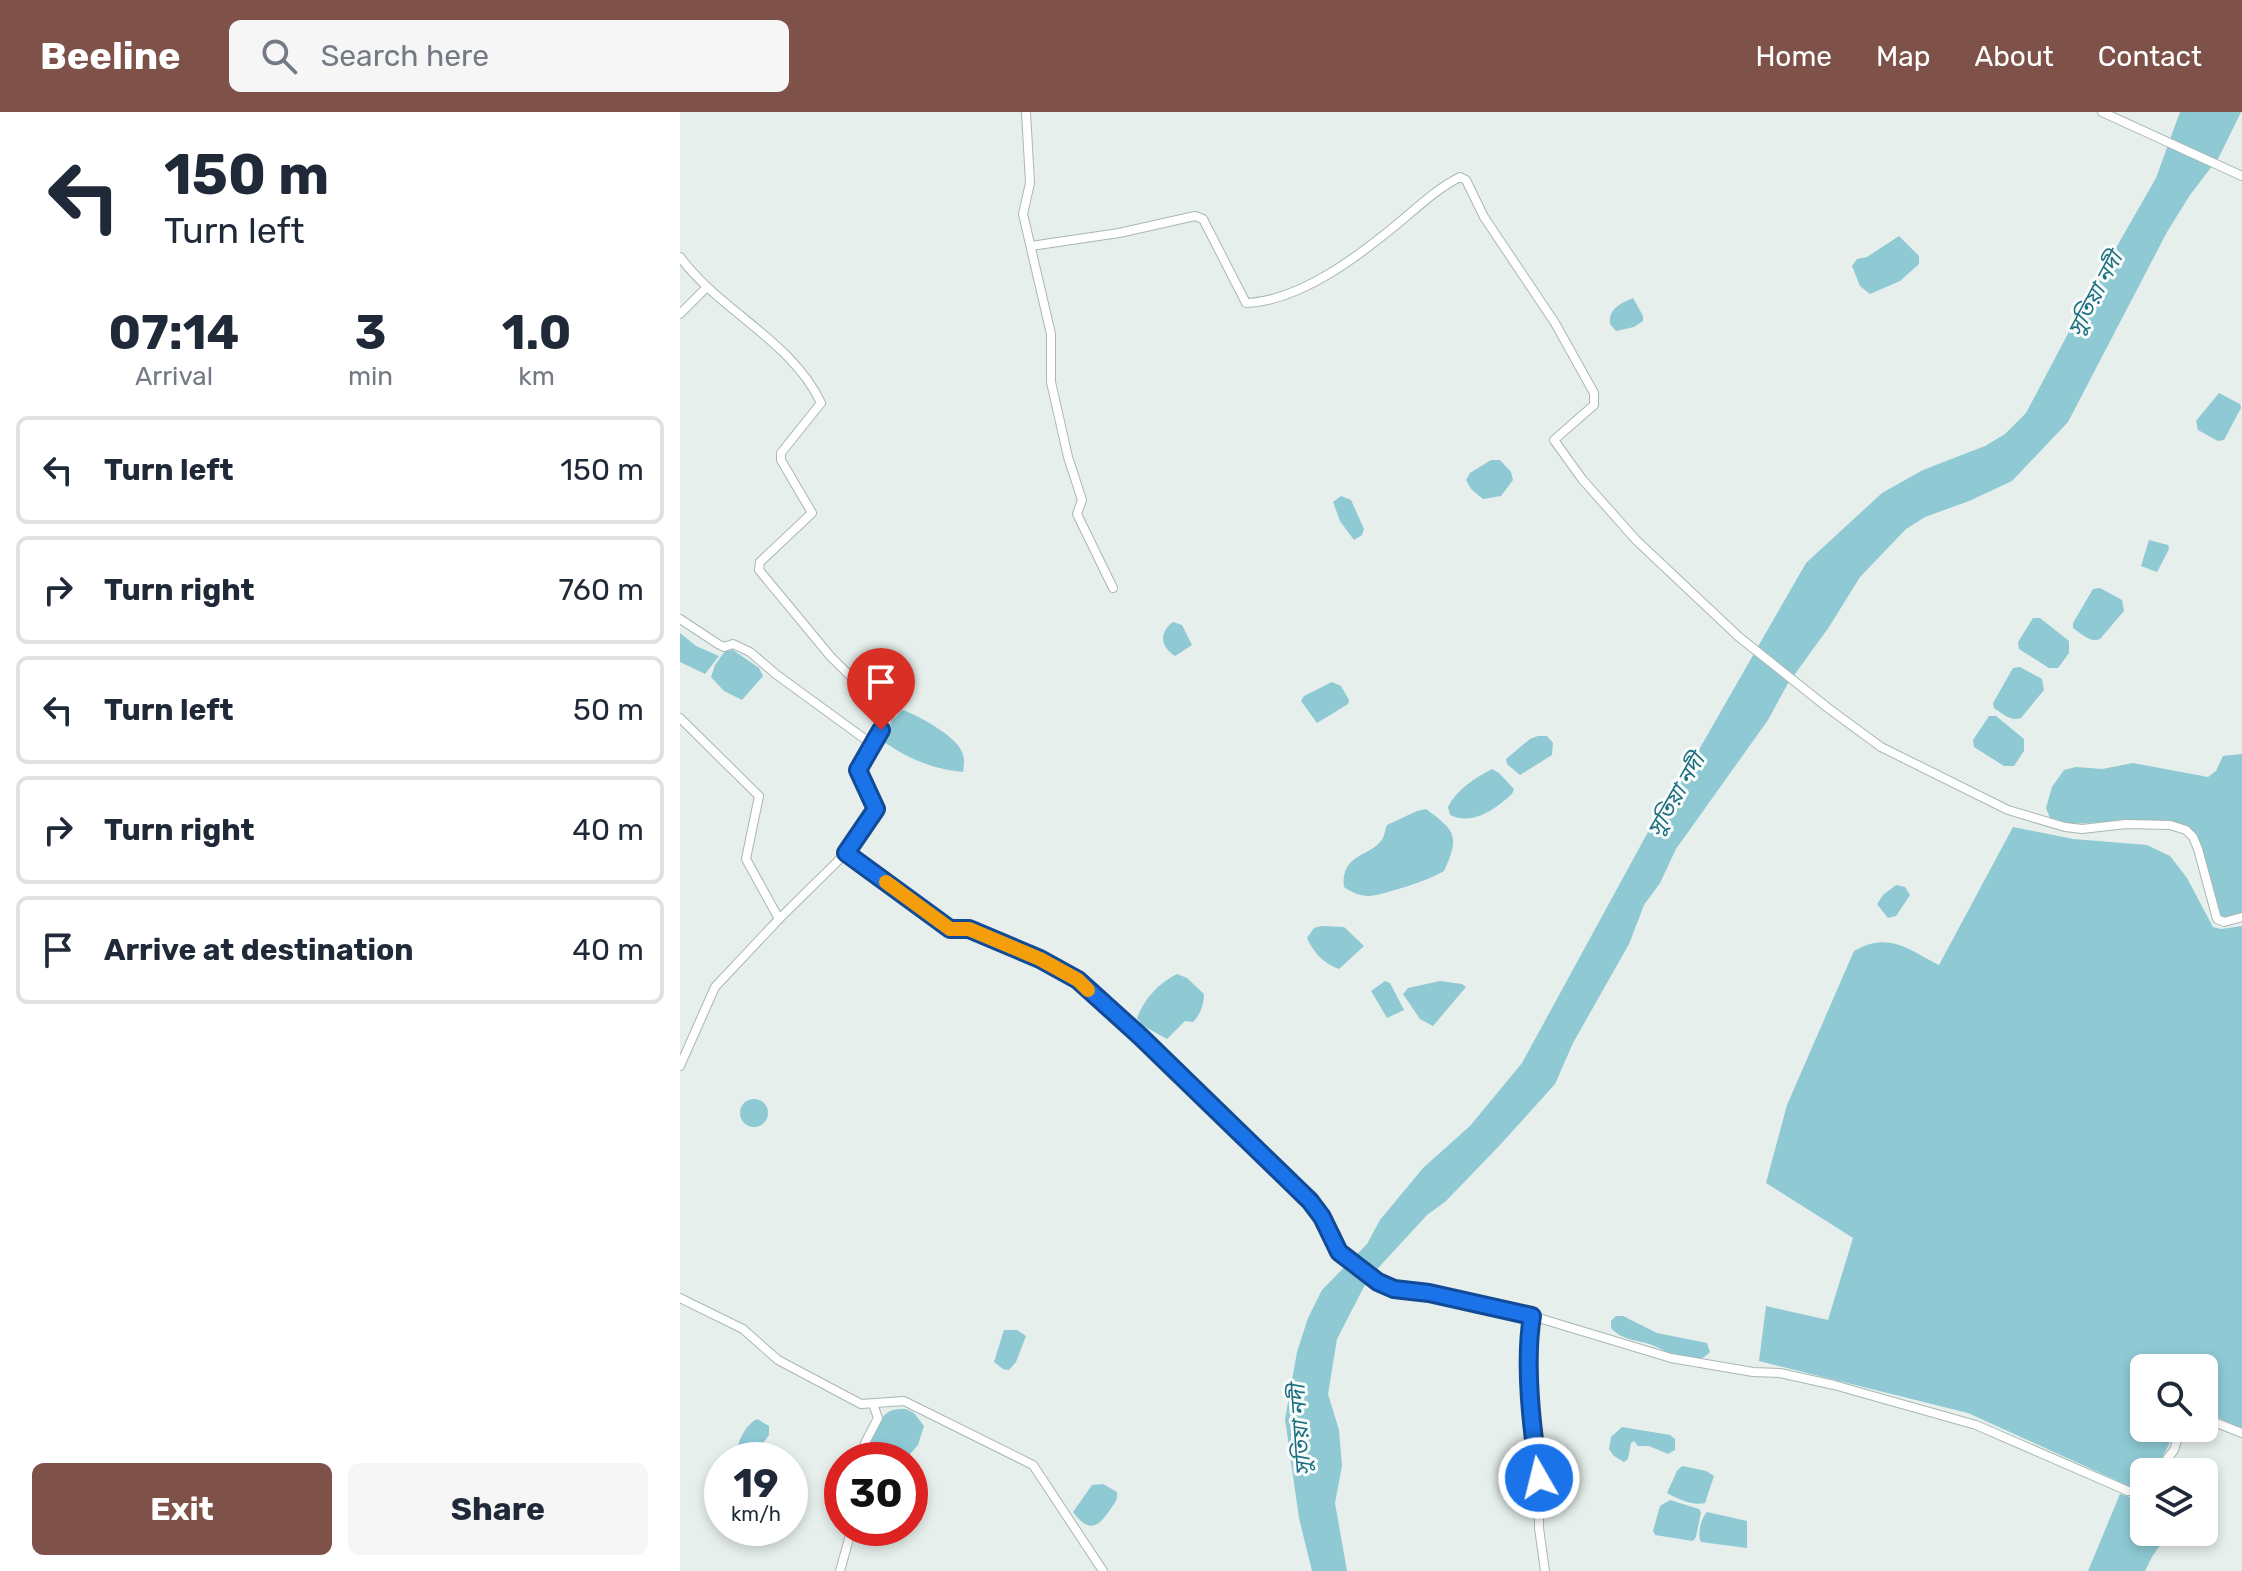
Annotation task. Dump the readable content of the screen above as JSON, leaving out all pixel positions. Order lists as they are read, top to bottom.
{
  "water": ["সুতিয়া নদী"],
  "page": {
    "header": "Beeline",
    "search": "Search here",
    "nav": [
      "Home",
      "Map",
      "About",
      "Contact"
    ],
    "turn": ["150 m", "Turn left"],
    "eta": [
      "07:14",
      "Arrival",
      "3",
      "min",
      "1.0",
      "km"
    ],
    "list": [
      {
        "name": "Turn left",
        "value": "150 m"
      },
      {
        "name": "Turn right",
        "value": "760 m"
      },
      {
        "name": "Turn left",
        "value": "50 m"
      },
      {
        "name": "Turn right",
        "value": "40 m"
      },
      {
        "name": "Arrive at destination",
        "value": "40 m"
      }
    ],
    "speed": "19 km/h",
    "limit": "30",
    "buttons": ["Exit", "Share"]
  }
}
